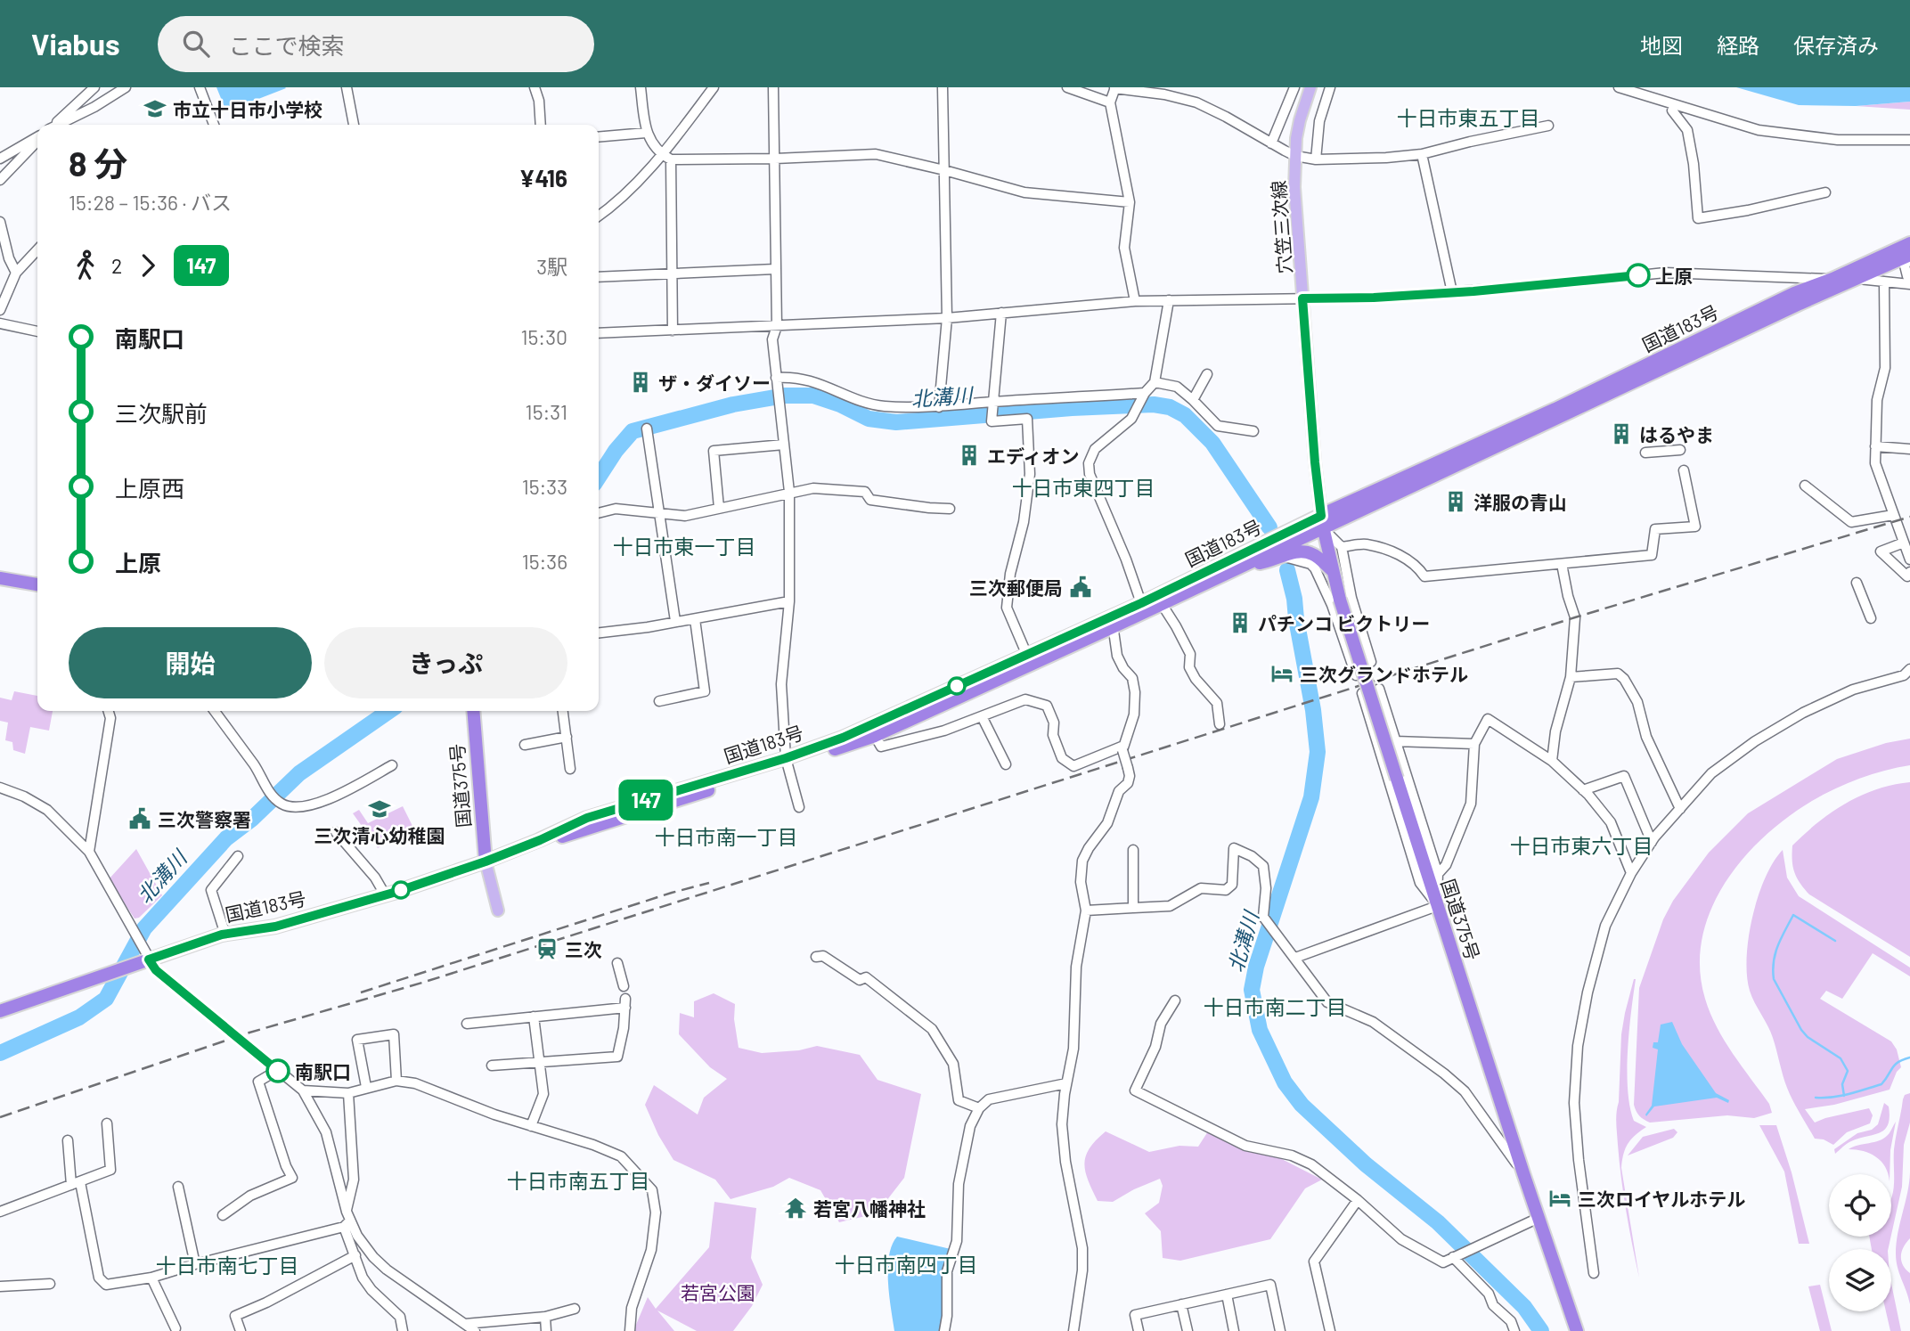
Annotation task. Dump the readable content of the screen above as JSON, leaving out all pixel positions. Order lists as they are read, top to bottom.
{
  "streets": {
    "highway": ["国道183号", "国道375号"],
    "main road": ["穴笠三次線"]
  },
  "crossings": [
    ["穴笠三次線", "国道183号"],
    ["穴笠三次線", "国道375号"],
    ["国道183号", "国道375号"]
  ],
  "districts": [
    "十日市東五丁目",
    "十日市東四丁目",
    "十日市東一丁目",
    "十日市南一丁目",
    "十日市東六丁目",
    "十日市南二丁目",
    "十日市南五丁目",
    "十日市南四丁目",
    "十日市南七丁目"
  ],
  "water": ["北溝川"],
  "parks": ["若宮公園"],
  "places": {
    "school or university": ["市立十日市小学校", "三次清心幼稚園"],
    "other": ["上原", "南駅口"],
    "building": [
      "ザ・ダイソー",
      "はるやま",
      "エディオン",
      "洋服の青山",
      "パチンコ ビクトリー"
    ],
    "public building": ["三次郵便局", "三次警察署"],
    "hotel": ["三次グランドホテル", "三次ロイヤルホテル"],
    "station": ["三次"],
    "temple": ["若宮八幡神社"]
  },
  "lines": ["bus line 147"],
  "page": {
    "header": "Viabus",
    "search": "ここで検索",
    "nav": ["地図", "経路", "保存済み"],
    "on_map": "147",
    "heading": ["8 分", "15:28 – 15:36 · バス", "¥416"],
    "legs": ["2", "147", "3駅"],
    "list": [
      {
        "name": "南駅口",
        "value": "15:30"
      },
      {
        "name": "三次駅前",
        "value": "15:31"
      },
      {
        "name": "上原西",
        "value": "15:33"
      },
      {
        "name": "上原",
        "value": "15:36"
      }
    ],
    "buttons": ["開始", "きっぷ"]
  }
}
